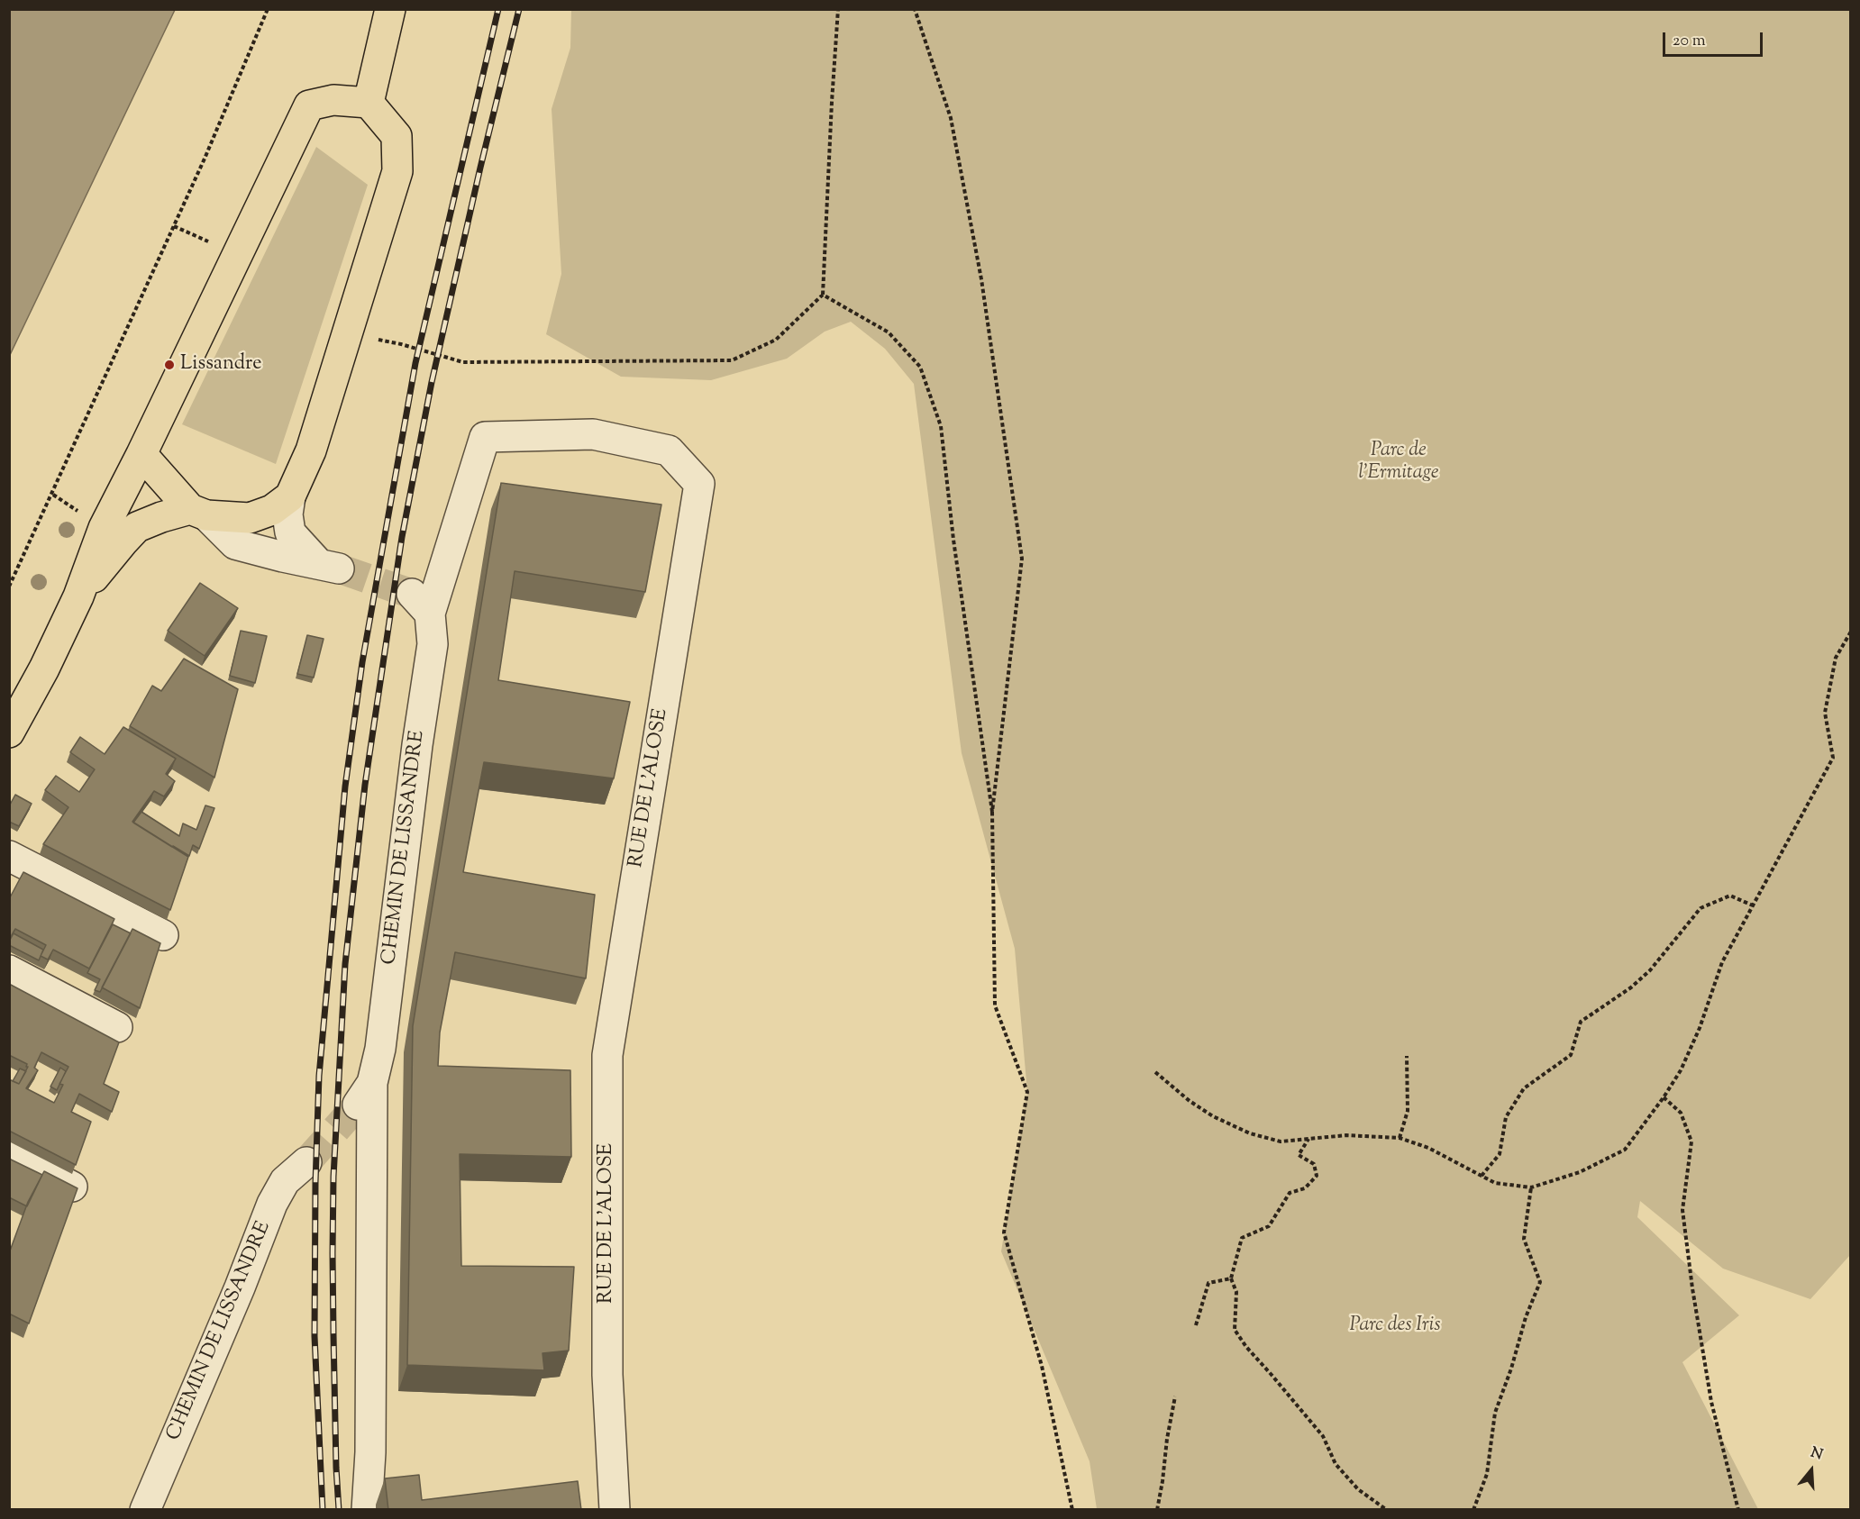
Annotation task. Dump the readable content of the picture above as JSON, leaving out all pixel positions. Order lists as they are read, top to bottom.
{
  "streets": {
    "street": ["RUE DE L'ALOSE", "CHEMIN DE LISSANDRE"]
  },
  "crossings": [
    ["RUE DE L'ALOSE", "CHEMIN DE LISSANDRE"]
  ],
  "parks": ["Parc de l'Ermitage", "Parc des Iris"],
  "places": ["Lissandre"],
  "scale_bar": "20 m",
  "north": "top"
}
